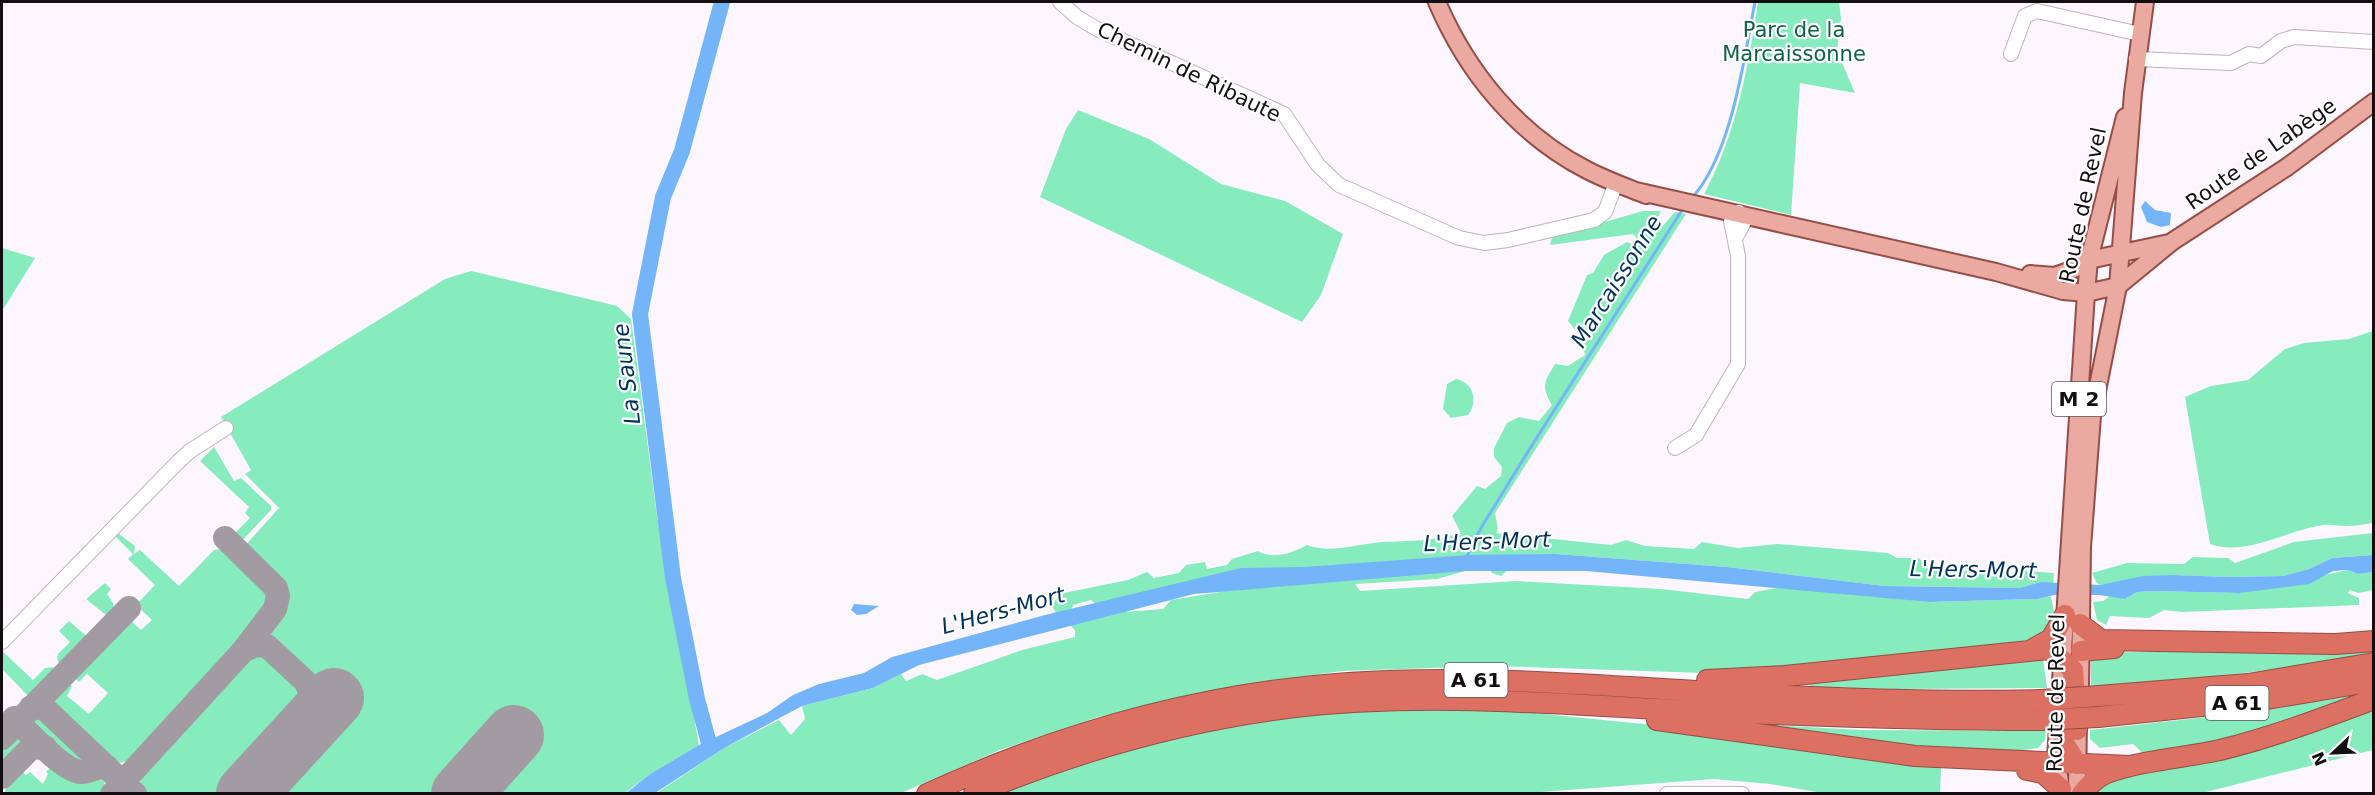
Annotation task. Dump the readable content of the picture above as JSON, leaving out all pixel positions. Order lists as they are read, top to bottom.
{
  "streets": {
    "highway": ["M 2", "A 61"],
    "main road": ["Route de Labège", "Route de Revel"],
    "street": ["Chemin de Ribaute"]
  },
  "crossings": [
    ["Route de Labège", "Route de Revel"],
    ["Route de Revel", "M 2"]
  ],
  "water": ["Marcaissonne", "La Saune", "L'Hers-Mort"],
  "parks": ["Parc de la Marcaissonne"],
  "north": "bottom left"
}
